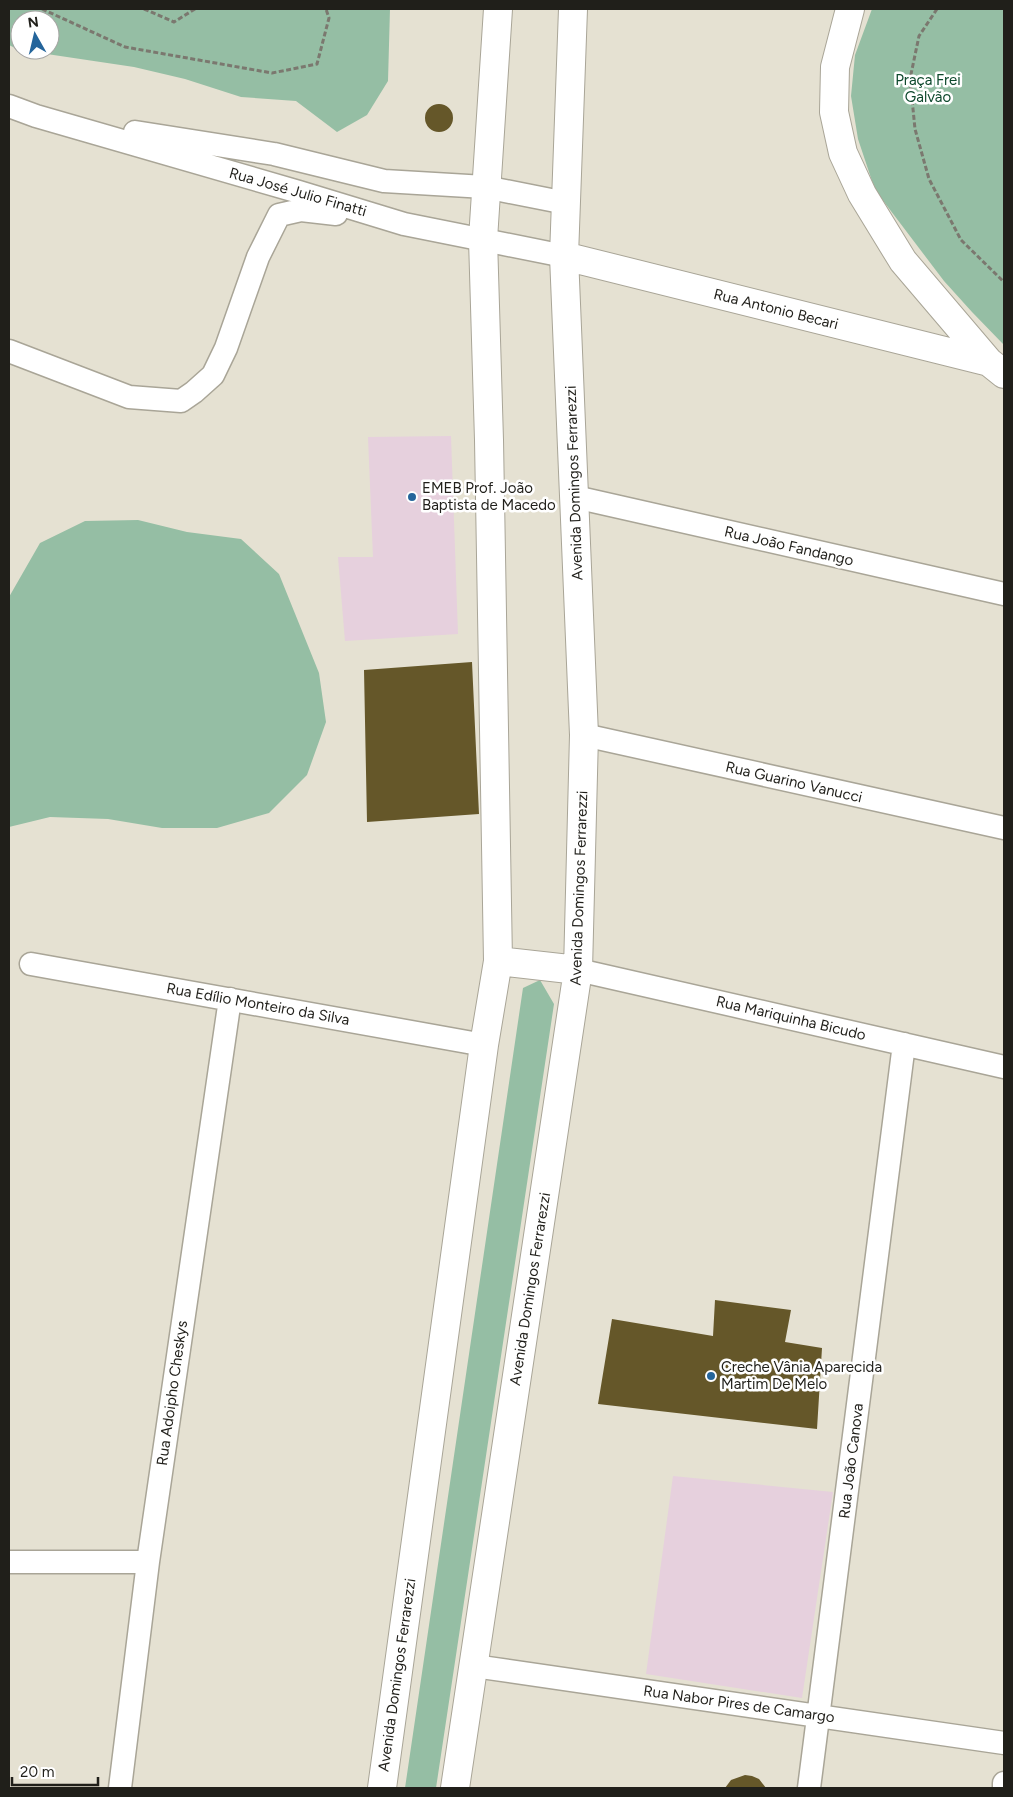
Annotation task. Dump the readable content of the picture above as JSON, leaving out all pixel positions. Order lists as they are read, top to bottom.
{
  "streets": {
    "main road": ["Rua Antonio Becari", "Avenida Domingos Ferrarezzi"],
    "street": [
      "Rua José Julio Finatti",
      "Rua João Fandango",
      "Rua Guarino Vanucci",
      "Rua Edílio Monteiro da Silva",
      "Rua Mariquinha Bicudo",
      "Rua Adoipho Cheskys",
      "Rua João Canova",
      "Rua Nabor Pires de Camargo"
    ]
  },
  "crossings": [
    ["Rua José Julio Finatti", "Rua Antonio Becari"],
    ["Rua José Julio Finatti", "Avenida Domingos Ferrarezzi"],
    ["Rua Antonio Becari", "Avenida Domingos Ferrarezzi"],
    ["Avenida Domingos Ferrarezzi", "Rua João Fandango"],
    ["Avenida Domingos Ferrarezzi", "Rua Guarino Vanucci"],
    ["Avenida Domingos Ferrarezzi", "Rua Edílio Monteiro da Silva"],
    ["Avenida Domingos Ferrarezzi", "Rua Mariquinha Bicudo"],
    ["Avenida Domingos Ferrarezzi", "Rua Nabor Pires de Camargo"],
    ["Rua Edílio Monteiro da Silva", "Rua Adoipho Cheskys"],
    ["Rua Mariquinha Bicudo", "Rua João Canova"],
    ["Rua João Canova", "Rua Nabor Pires de Camargo"]
  ],
  "parks": ["Praça Frei Galvão"],
  "places": ["EMEB Prof. João Baptista de Macedo", "Creche Vânia Aparecida Martim De Melo"],
  "scale_bar": "20 m",
  "north": "top"
}
